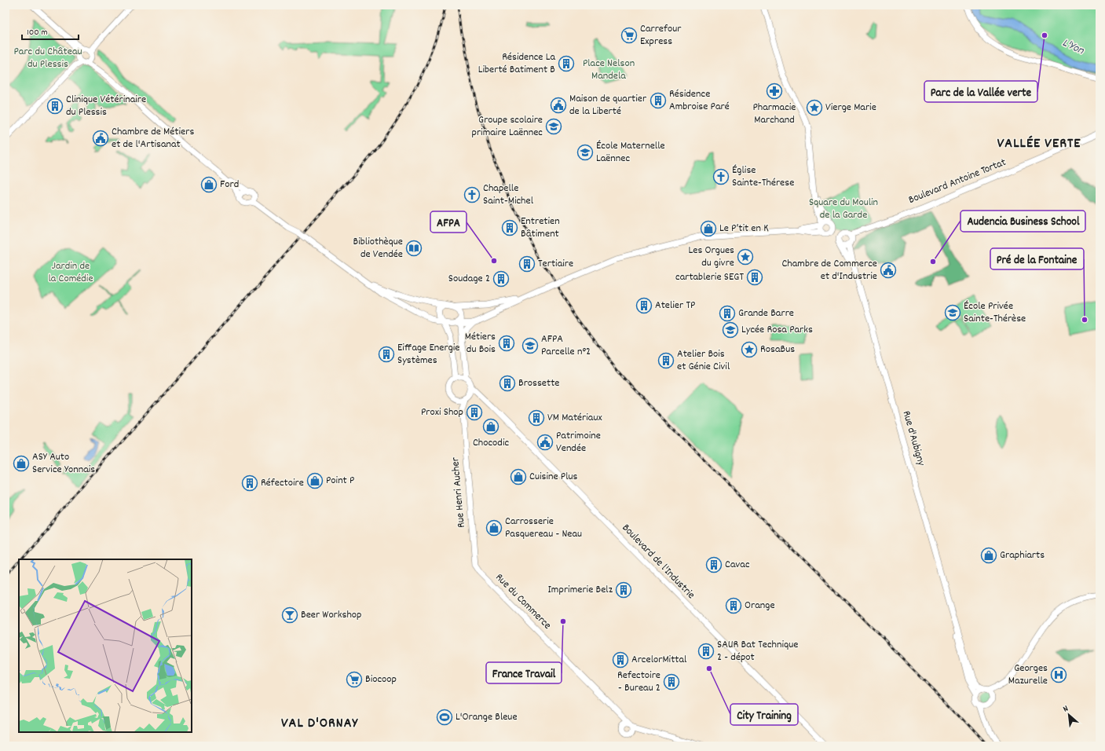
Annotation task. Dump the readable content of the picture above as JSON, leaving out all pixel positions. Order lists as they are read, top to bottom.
{
  "streets": {
    "main road": [
      "Boulevard Antoine Tortat",
      "Rue d'Aubigny",
      "Rue Henri Aucher",
      "Boulevard de l'Industrie",
      "Rue du Commerce"
    ]
  },
  "crossings": [
    ["Boulevard Antoine Tortat", "Rue d'Aubigny"],
    ["Rue Henri Aucher", "Boulevard de l'Industrie"],
    ["Rue Henri Aucher", "Rue du Commerce"]
  ],
  "districts": ["VALLÉE VERTE", "VAL D'ORNAY"],
  "water": ["L'Yon"],
  "parks": [
    "Parc du Château du Plessis",
    "Place Nelson Mandela",
    "Square du Moulin de la Garde",
    "Jardin de la Comédie"
  ],
  "places": {
    "supermarket": ["Carrefour Express", "Biocoop"],
    "other": [
      "Parc de la Vallée verte",
      "AFPA",
      "Audencia Business School",
      "Pré de la Fontaine",
      "France Travail",
      "City Training"
    ],
    "building": [
      "Résidence La Liberté Batiment B",
      "Résidence Ambroise Paré",
      "Clinique Vétérinaire du Plessis",
      "Entretien Bâtiment",
      "Tertiaire",
      "cartablerie SEGT",
      "Soudage 2",
      "Atelier TP",
      "Grande Barre",
      "Métiers du Bois",
      "Eiffage Energie Systèmes",
      "Atelier Bois et Génie Civil",
      "Brossette",
      "Proxi Shop",
      "VM Matériaux",
      "Réfectoire",
      "Cavac",
      "Imprimerie Belz",
      "Orange",
      "SAUR Bat Technique 2 - dépot",
      "ArcelorMittal",
      "Refectoire - Bureau 2"
    ],
    "pharmacy": ["Pharmacie Marchand"],
    "public building": [
      "Maison de quartier de la Liberté",
      "Chambre de Métiers et de l'Artisanat",
      "Chambre de Commerce et d'Industrie",
      "Patrimoine Vendée"
    ],
    "place": ["Vierge Marie", "Les Orgues du givre", "RosaBus"],
    "school or university": [
      "Groupe scolaire primaire Laënnec",
      "École Maternelle Laënnec",
      "École Privée Sainte-Thérèse",
      "Lycée Rosa Parks",
      "AFPA Parcelle n°2"
    ],
    "church": ["Église Sainte-Thérese", "Chapelle Saint-Michel"],
    "shop": [
      "Ford",
      "Le P’tit en K",
      "Chocodic",
      "ASY Auto Service Yonnais",
      "Cuisine Plus",
      "Point P",
      "Carrosserie Pasquereau - Neau",
      "Graphiarts"
    ],
    "library": ["Bibliothèque de Vendée"],
    "bar": ["Beer Workshop"],
    "hospital": ["Georges Mazurelle"],
    "sports": ["L'Orange Bleue"]
  },
  "scale_bar": "100 m",
  "north": "top left"
}
